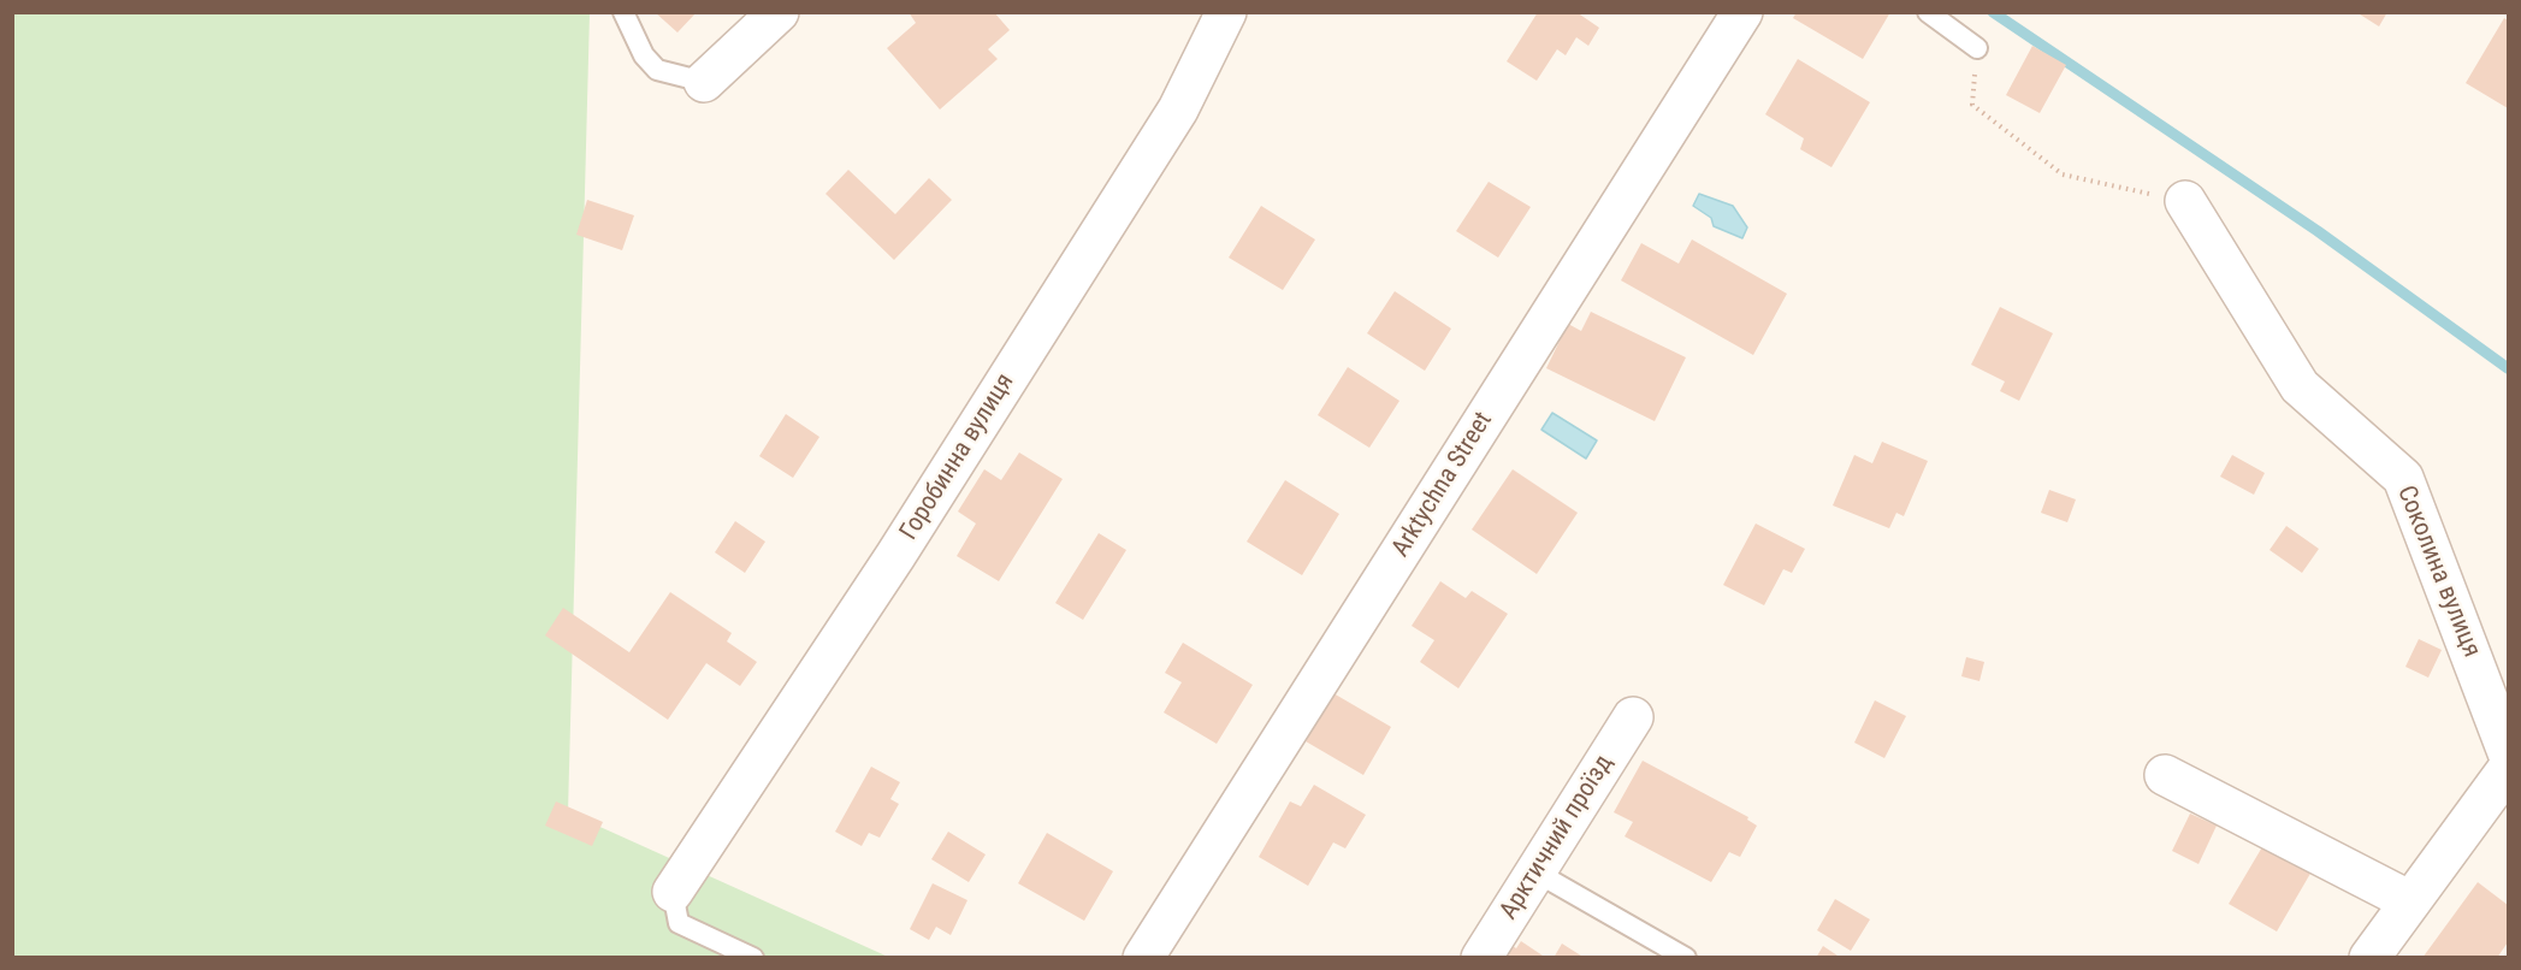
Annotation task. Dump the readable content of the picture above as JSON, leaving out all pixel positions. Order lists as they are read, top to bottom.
{
  "streets": {
    "street": [
      "Горобинна вулиця",
      "Arktychna Street",
      "Соколина вулиця",
      "Арктичний проїзд"
    ]
  }
}
